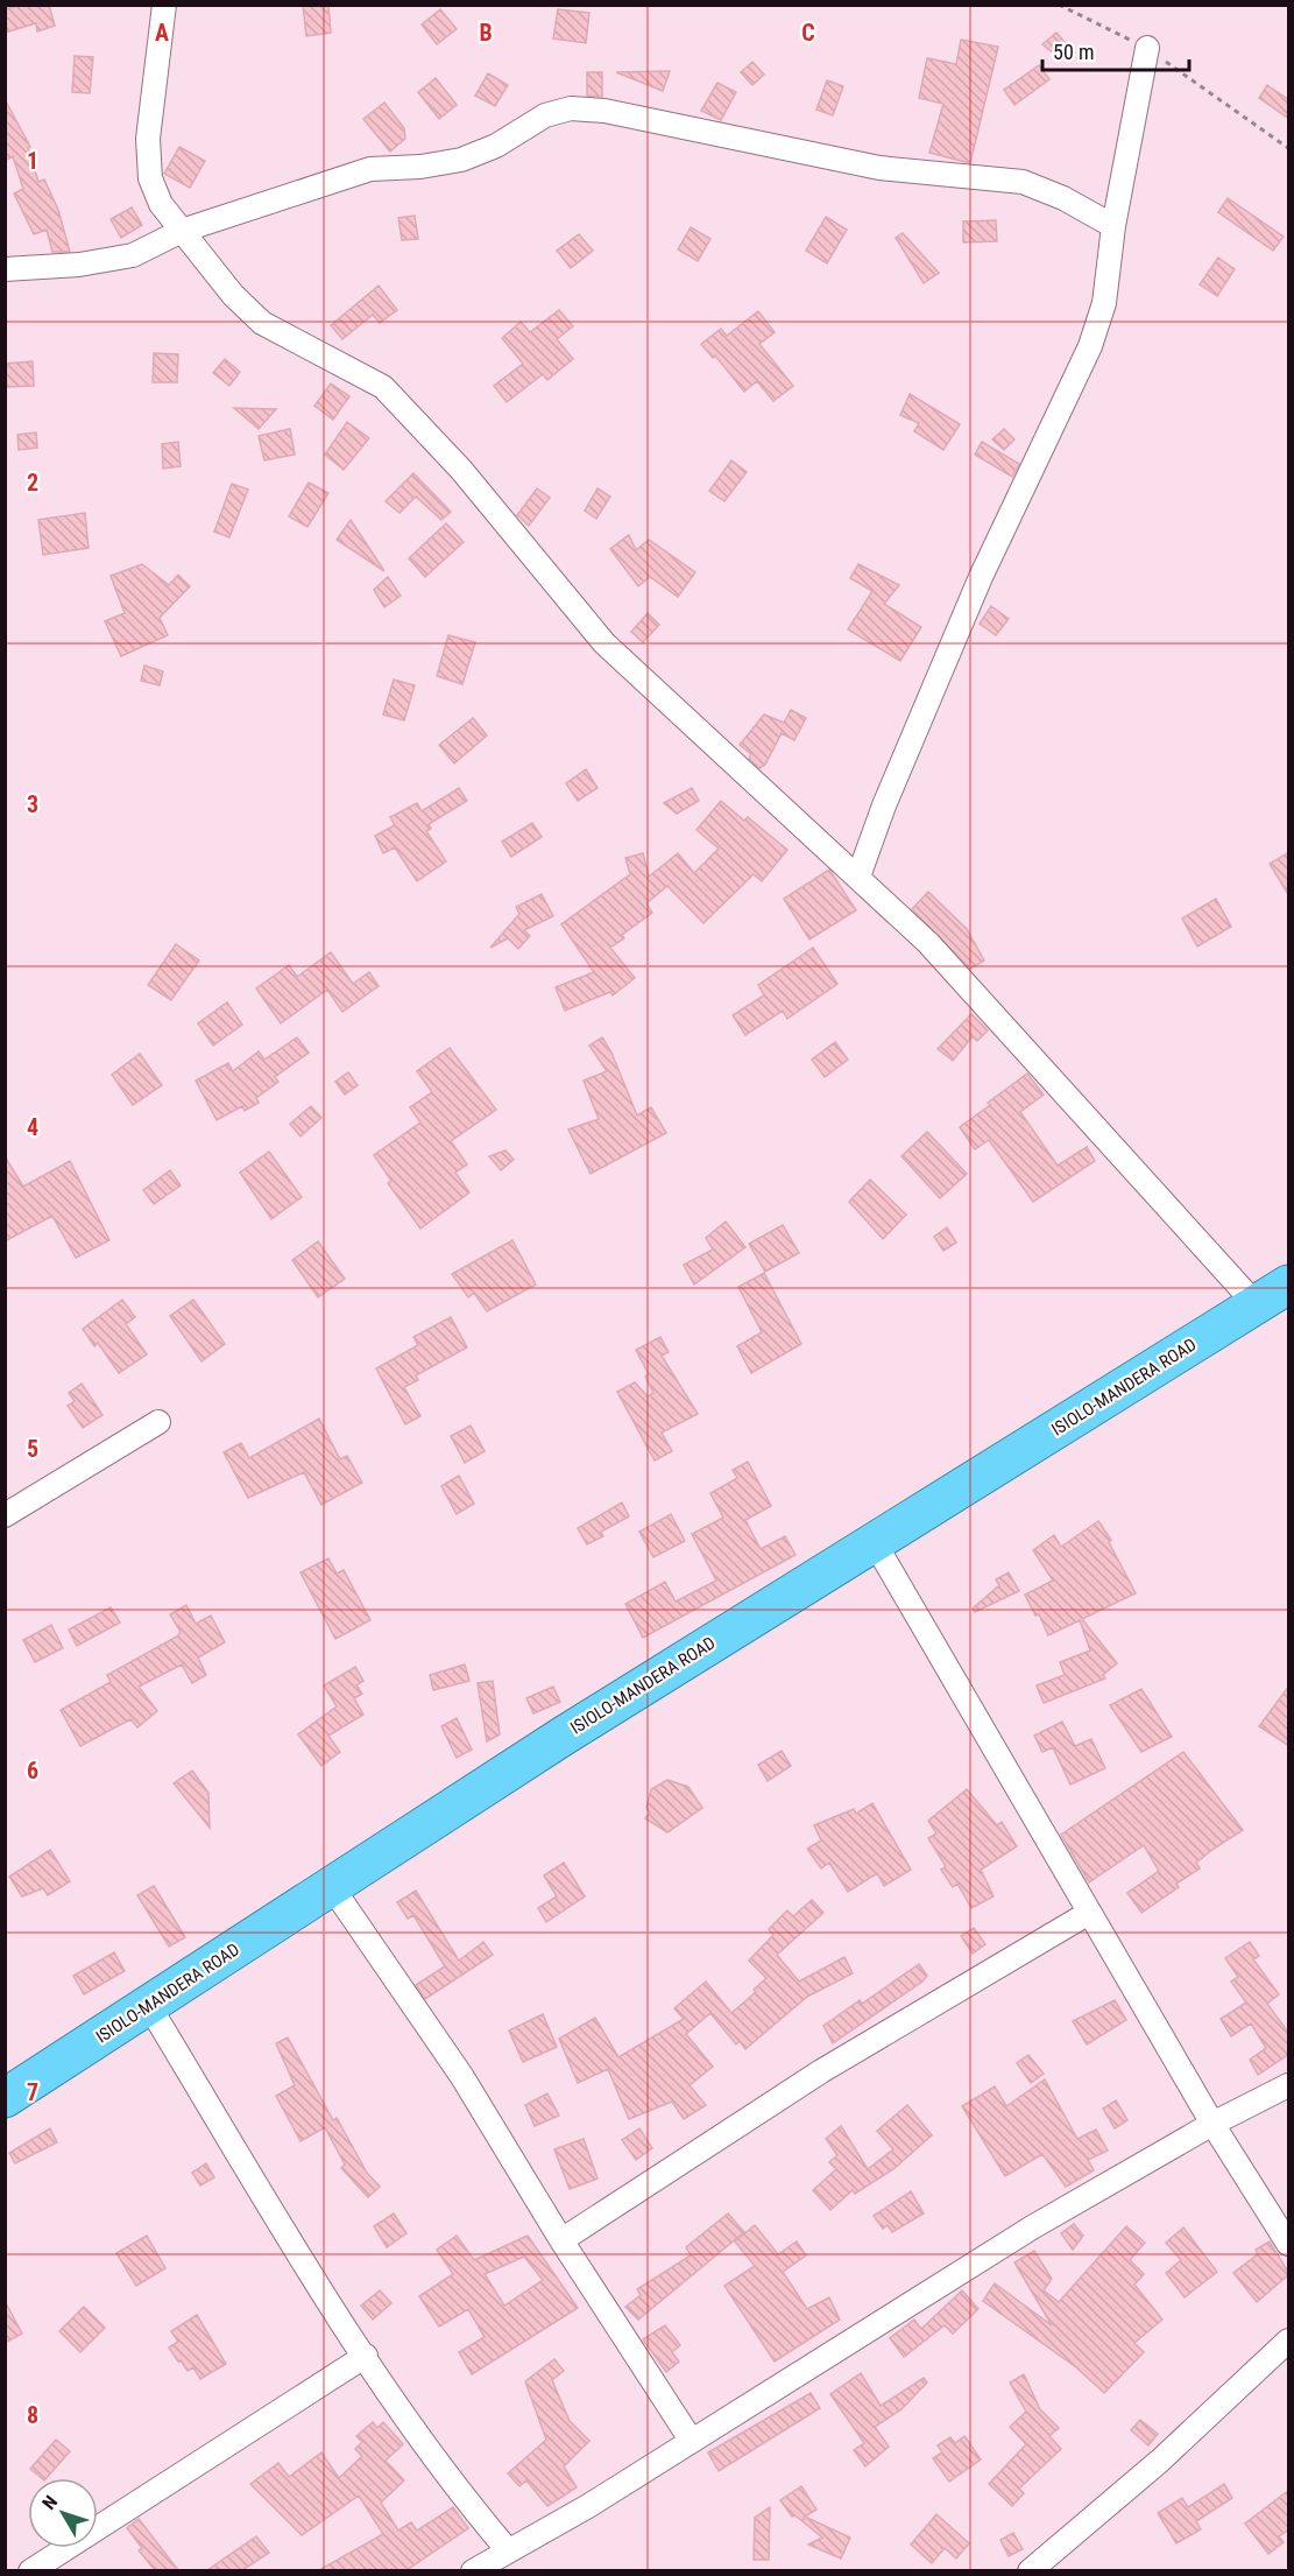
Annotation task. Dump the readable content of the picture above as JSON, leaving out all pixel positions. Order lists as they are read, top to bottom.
{
  "streets": {
    "highway": ["ISIOLO-MANDERA ROAD"]
  },
  "scale_bar": "50 m",
  "north": "top left",
  "grid": {
    "columns": ["A", "B", "C"],
    "rows": [
      "1",
      "2",
      "3",
      "4",
      "5",
      "6",
      "7",
      "8"
    ]
  }
}
